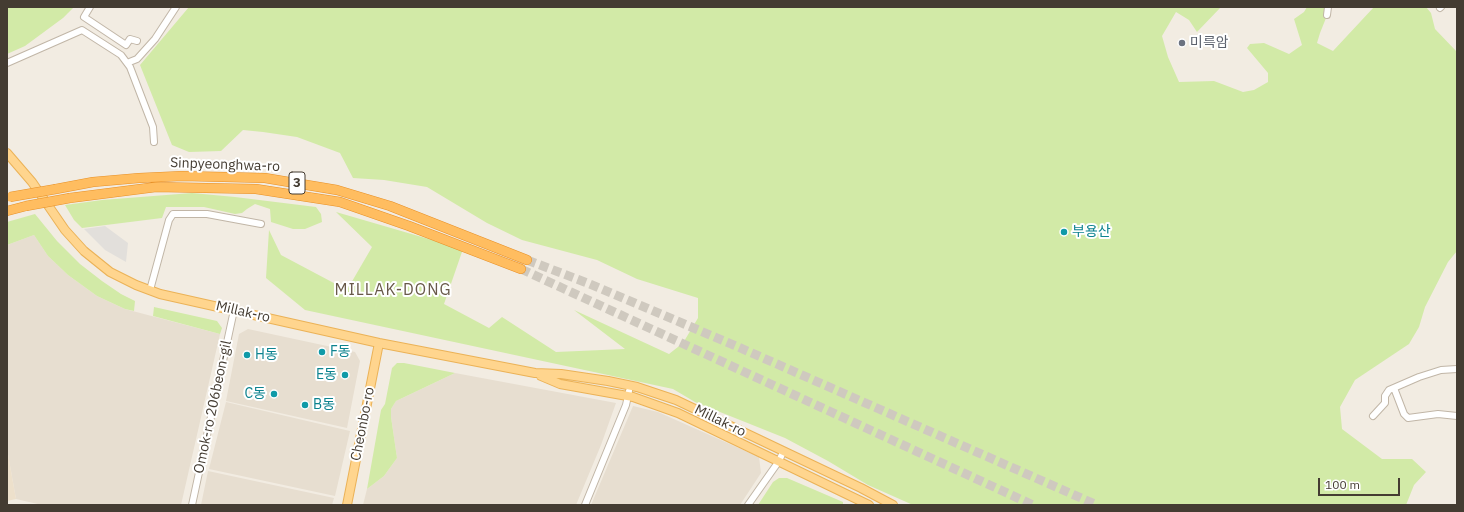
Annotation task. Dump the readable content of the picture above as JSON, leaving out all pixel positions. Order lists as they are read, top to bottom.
{
  "streets": {
    "highway": ["Sinpyeonghwa-ro", "3"],
    "main road": ["Millak-ro", "Cheonbo-ro"],
    "street": ["Omok-ro 206beon-gil"]
  },
  "crossings": [
    ["Millak-ro", "Omok-ro 206beon-gil"],
    ["Millak-ro", "Cheonbo-ro"]
  ],
  "districts": ["MILLAK-DONG"],
  "places": [
    "미륵암",
    "부용산",
    "F동",
    "H동",
    "E동",
    "C동",
    "B동"
  ],
  "scale_bar": "100 m"
}
